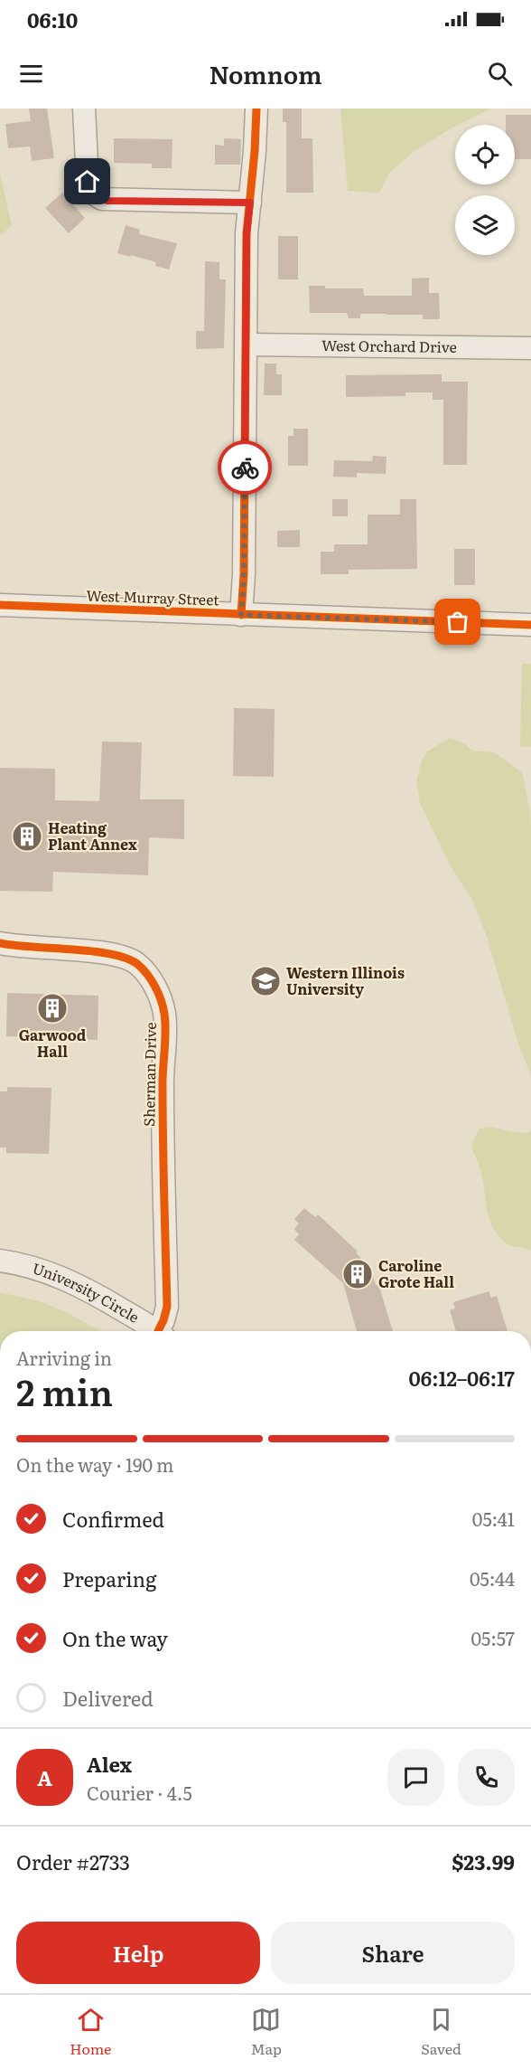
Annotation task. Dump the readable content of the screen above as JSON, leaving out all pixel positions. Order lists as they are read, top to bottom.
{
  "streets": {
    "street": [
      "West Orchard Drive",
      "West Murray Street",
      "Sherman Drive",
      "University Circle"
    ]
  },
  "places": {
    "building": ["Heating Plant Annex", "Garwood Hall", "Caroline Grote Hall"],
    "school or university": ["Western Illinois University"]
  },
  "page": {
    "status": "06:10",
    "header": "Nomnom",
    "heading": ["2 min", "Arriving in", "06:12–06:17"],
    "panel": [
      "Alex",
      "Courier · 4.5",
      "Order #2733",
      "$23.99"
    ],
    "bar": "On the way · 190 m",
    "list": [
      ["Confirmed", "05:41"],
      ["Preparing", "05:44"],
      ["On the way", "05:57"],
      "Delivered"
    ],
    "round": "A",
    "buttons": ["Help", "Share"],
    "tabs": ["Home", "Map", "Saved"]
  }
}
